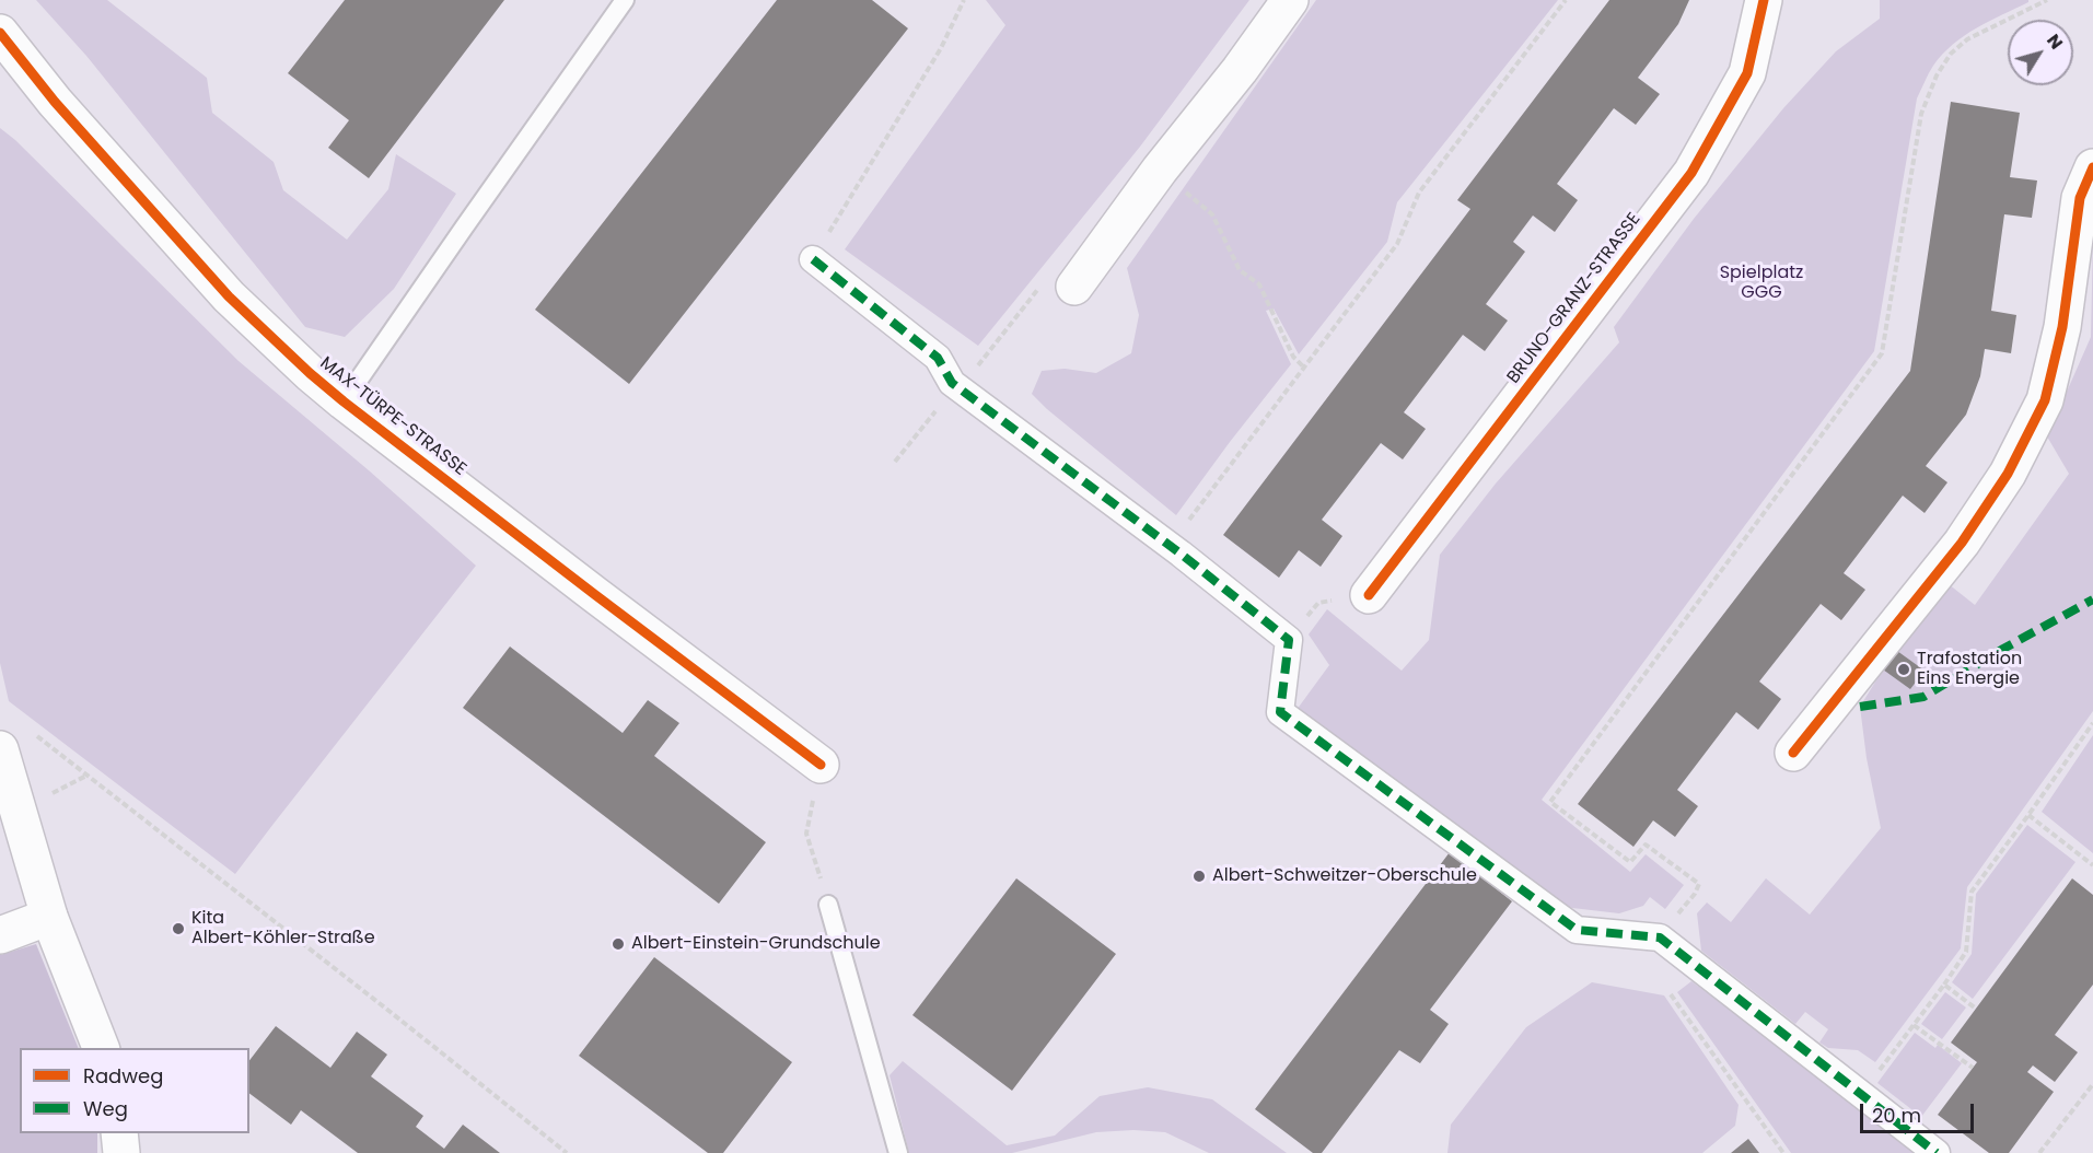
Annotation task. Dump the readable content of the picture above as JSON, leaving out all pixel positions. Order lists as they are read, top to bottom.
{
  "streets": {
    "street": ["BRUNO-GRANZ-STRASSE", "MAX-TÜRPE-STRASSE"]
  },
  "parks": ["Spielplatz GGG"],
  "places": [
    "Trafostation Eins Energie",
    "Albert-Schweitzer-Oberschule",
    "Kita Albert-Köhler-Straße",
    "Albert-Einstein-Grundschule"
  ],
  "legend": ["Radweg", "Weg"],
  "scale_bar": "20 m",
  "north": "top right"
}
